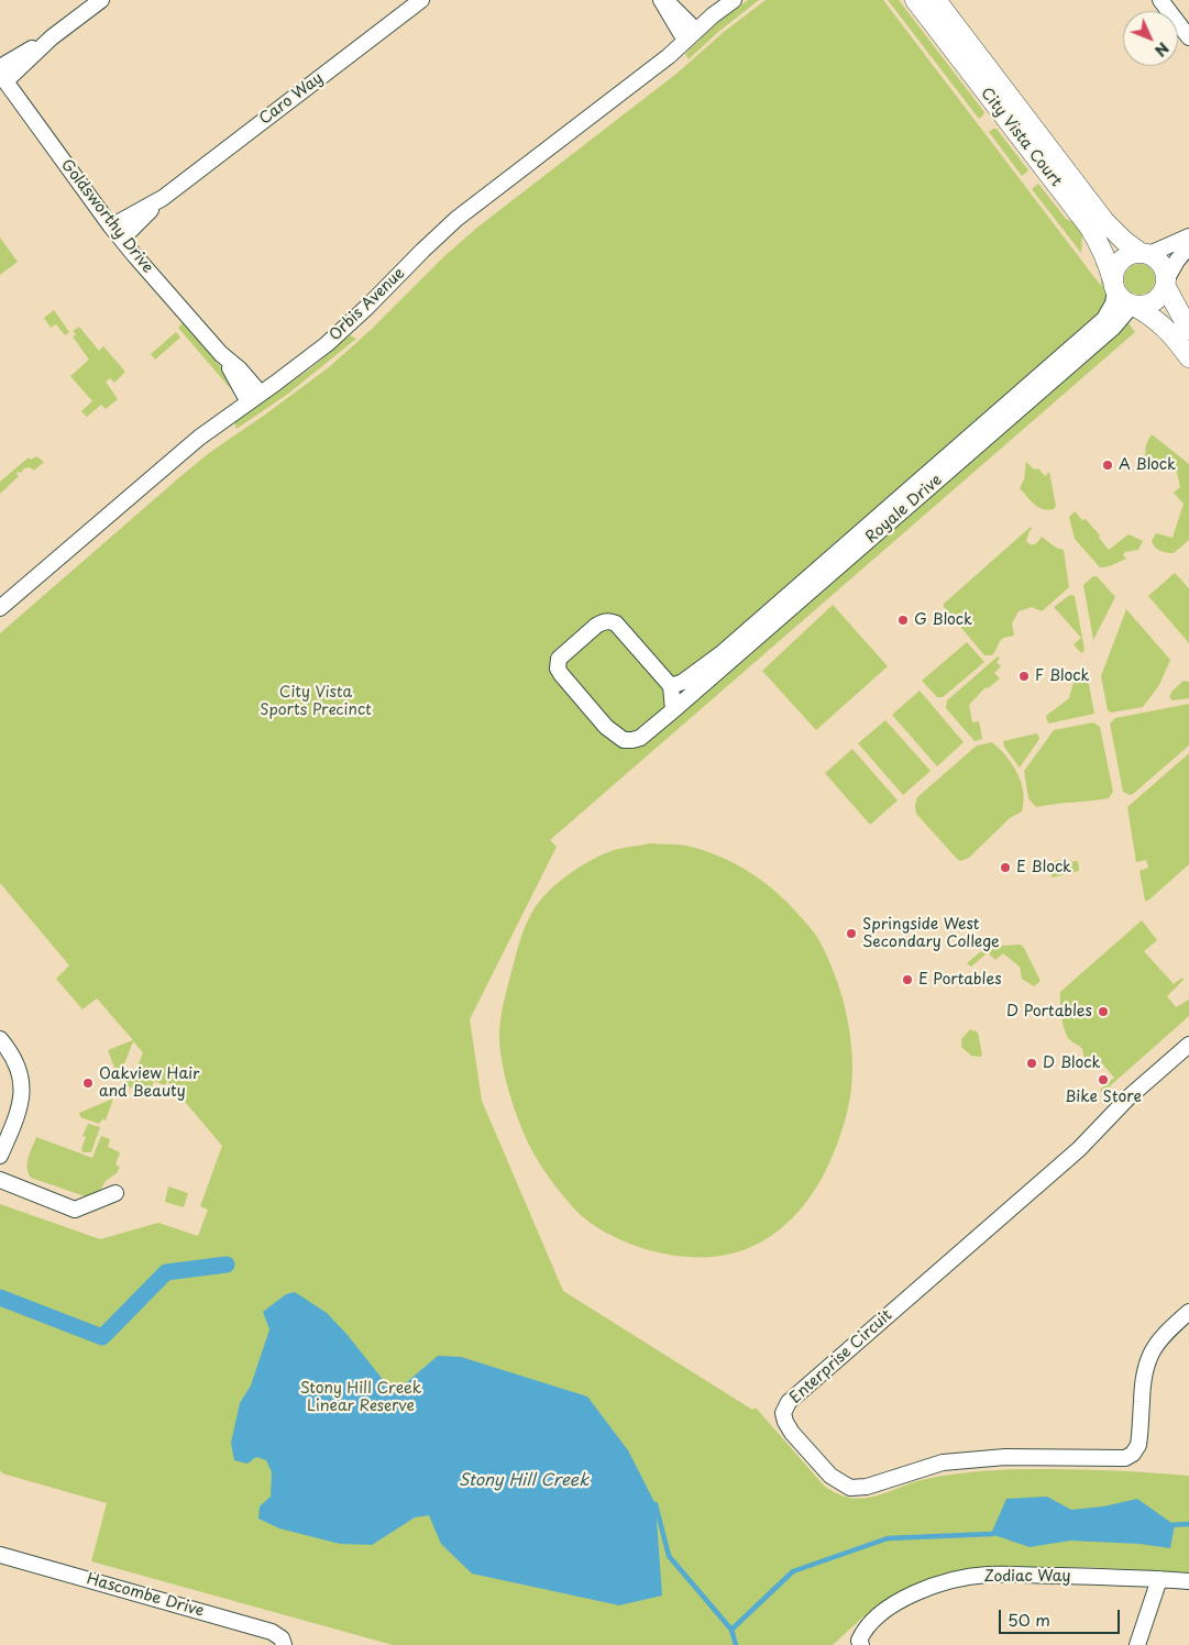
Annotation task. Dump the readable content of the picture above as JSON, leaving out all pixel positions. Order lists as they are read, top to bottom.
{
  "streets": {
    "street": [
      "Caro Way",
      "City Vista Court",
      "Goldsworthy Drive",
      "Orbis Avenue",
      "Royale Drive",
      "Enterprise Circuit",
      "Zodiac Way",
      "Hascombe Drive"
    ]
  },
  "crossings": [
    ["Caro Way", "Goldsworthy Drive"],
    ["City Vista Court", "Royale Drive"],
    ["Goldsworthy Drive", "Orbis Avenue"]
  ],
  "water": ["Stony Hill Creek"],
  "parks": ["City Vista Sports Precinct", "Stony Hill Creek Linear Reserve"],
  "places": [
    "A Block",
    "G Block",
    "F Block",
    "E Block",
    "Springside West Secondary College",
    "E Portables",
    "D Portables",
    "D Block",
    "Bike Store",
    "Oakview Hair and Beauty"
  ],
  "scale_bar": "50 m",
  "north": "bottom right"
}
